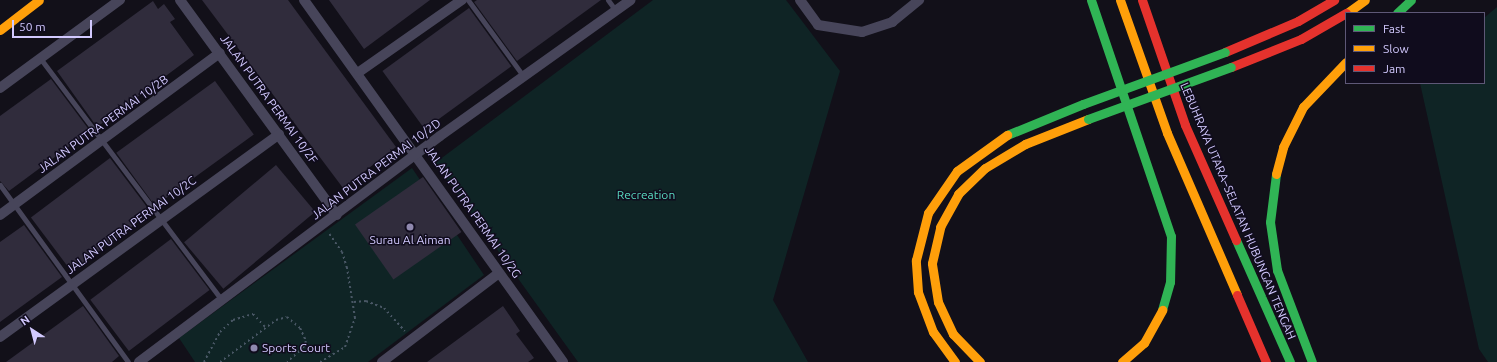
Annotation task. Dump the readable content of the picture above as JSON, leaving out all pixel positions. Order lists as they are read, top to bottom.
{
  "streets": {
    "main road": ["LEBUHRAYA UTARA–SELATAN HUBUNGAN TENGAH"],
    "street": [
      "JALAN PUTRA PERMAI 10/2F",
      "JALAN PUTRA PERMAI 10/2B",
      "JALAN PUTRA PERMAI 10/2D",
      "JALAN PUTRA PERMAI 10/2G",
      "JALAN PUTRA PERMAI 10/2C"
    ]
  },
  "crossings": [
    ["JALAN PUTRA PERMAI 10/2F", "JALAN PUTRA PERMAI 10/2B"],
    ["JALAN PUTRA PERMAI 10/2F", "JALAN PUTRA PERMAI 10/2D"],
    ["JALAN PUTRA PERMAI 10/2F", "JALAN PUTRA PERMAI 10/2C"],
    ["JALAN PUTRA PERMAI 10/2D", "JALAN PUTRA PERMAI 10/2G"]
  ],
  "parks": ["Recreation"],
  "places": ["Surau Al Aiman", "Sports Court"],
  "legend": ["Fast", "Slow", "Jam"],
  "scale_bar": "50 m",
  "north": "top left"
}
